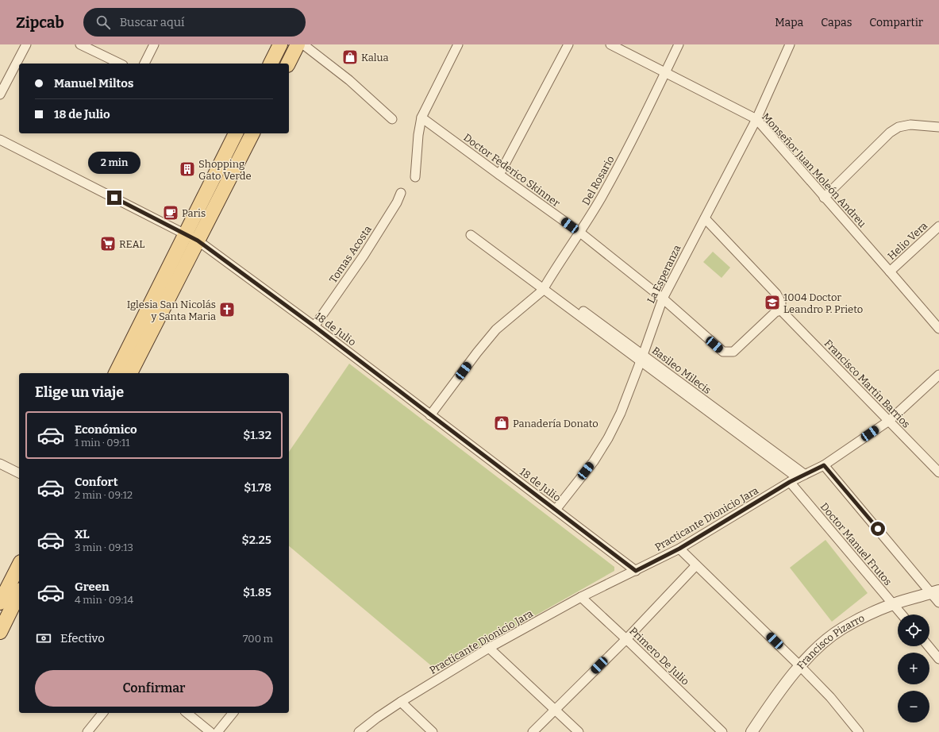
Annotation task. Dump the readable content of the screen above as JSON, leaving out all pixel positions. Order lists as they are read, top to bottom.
{
  "streets": {
    "street": [
      "Doctor Federico Skinner",
      "Monseñor Juan Moleón Andreu",
      "Del Rosario",
      "Helio Vera",
      "Tomas Acosta",
      "La Esperanza",
      "18 de Julio",
      "Basileo Milecis",
      "Francisco Martín Barrios",
      "Practicante Dionicio Jara",
      "Doctor Manuel Frutos",
      "Francisco Pizarro",
      "Primero De Julio"
    ]
  },
  "crossings": [
    ["Doctor Federico Skinner", "Del Rosario"],
    ["Doctor Federico Skinner", "La Esperanza"],
    ["Doctor Federico Skinner", "Francisco Martín Barrios"],
    ["Monseñor Juan Moleón Andreu", "Del Rosario"],
    ["Monseñor Juan Moleón Andreu", "Helio Vera"],
    ["Monseñor Juan Moleón Andreu", "La Esperanza"],
    ["Del Rosario", "18 de Julio"],
    ["Del Rosario", "Basileo Milecis"],
    ["Tomas Acosta", "18 de Julio"],
    ["La Esperanza", "18 de Julio"],
    ["La Esperanza", "Basileo Milecis"],
    ["18 de Julio", "Practicante Dionicio Jara"],
    ["Basileo Milecis", "Practicante Dionicio Jara"],
    ["Basileo Milecis", "Doctor Manuel Frutos"],
    ["Francisco Martín Barrios", "Practicante Dionicio Jara"],
    ["Practicante Dionicio Jara", "Doctor Manuel Frutos"],
    ["Practicante Dionicio Jara", "Primero De Julio"],
    ["Doctor Manuel Frutos", "Francisco Pizarro"]
  ],
  "places": {
    "shop": ["Kalua", "Panadería Donato"],
    "building": ["Shopping Gato Verde"],
    "cafe": ["Paris"],
    "supermarket": ["REAL"],
    "school or university": ["1004 Doctor Leandro P. Prieto"],
    "church": ["Iglesia San Nicolás y Santa Maria"]
  },
  "page": {
    "header": "Zipcab",
    "search": "Buscar aquí",
    "nav": ["Mapa", "Capas", "Compartir"],
    "banner": ["Manuel Miltos", "18 de Julio"],
    "bubble": "2 min",
    "heading": "Elige un viaje",
    "list": [
      {
        "name": "Económico",
        "note": "1 min · 09:11",
        "value": "$1.32"
      },
      {
        "name": "Confort",
        "note": "2 min · 09:12",
        "value": "$1.78"
      },
      {
        "name": "XL",
        "note": "3 min · 09:13",
        "value": "$2.25"
      },
      {
        "name": "Green",
        "note": "4 min · 09:14",
        "value": "$1.85"
      }
    ],
    "map_buttons": ["+", "−"],
    "pay": ["Efectivo", "700 m"],
    "buttons": "Confirmar"
  }
}
